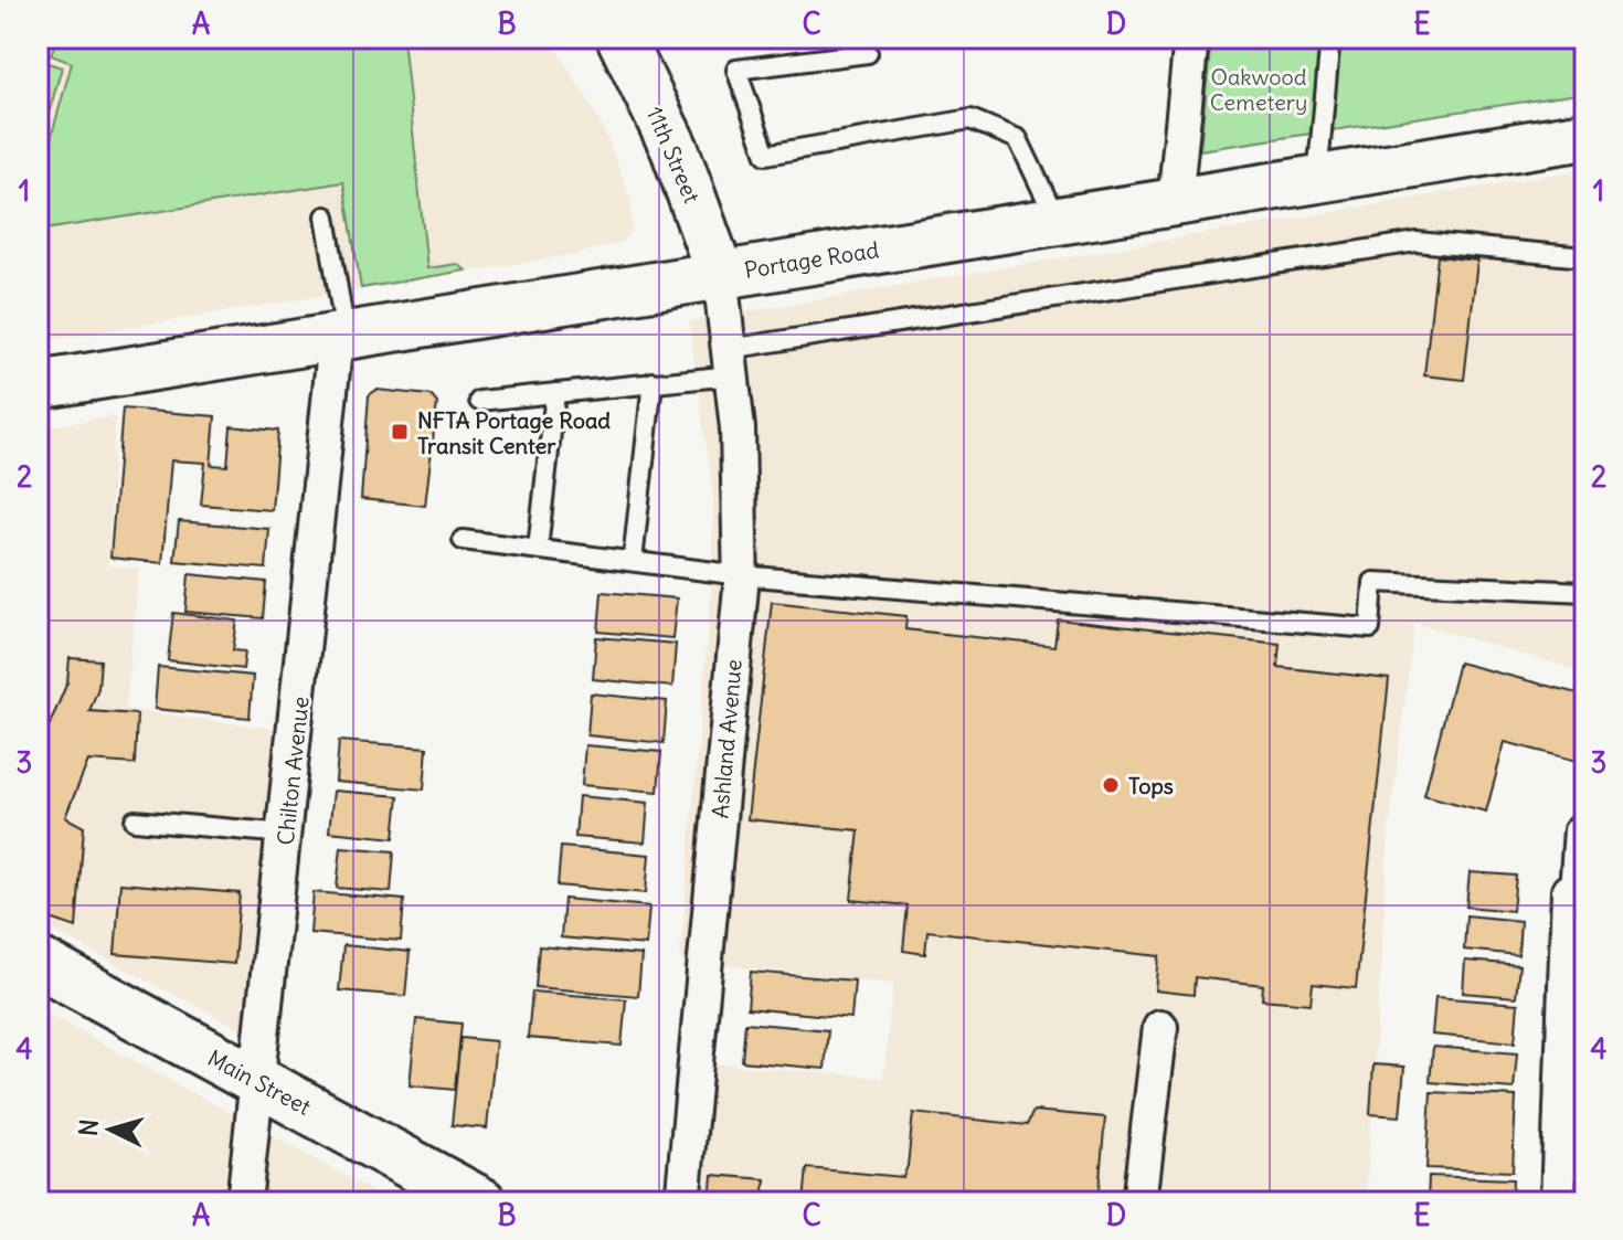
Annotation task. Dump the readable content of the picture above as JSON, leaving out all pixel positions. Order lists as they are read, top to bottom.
{
  "streets": {
    "main road": ["Main Street"],
    "street": [
      "11th Street",
      "Portage Road",
      "Ashland Avenue",
      "Chilton Avenue"
    ]
  },
  "crossings": [
    ["11th Street", "Portage Road"],
    ["11th Street", "Ashland Avenue"],
    ["Portage Road", "Ashland Avenue"],
    ["Portage Road", "Chilton Avenue"],
    ["Chilton Avenue", "Main Street"]
  ],
  "parks": ["Oakwood Cemetery"],
  "places": {
    "transit": ["NFTA Portage Road Transit Center"],
    "other": ["Tops"]
  },
  "north": "left",
  "grid": {
    "columns": [
      "A",
      "B",
      "C",
      "D",
      "E"
    ],
    "rows": [
      "1",
      "2",
      "3",
      "4"
    ]
  }
}
